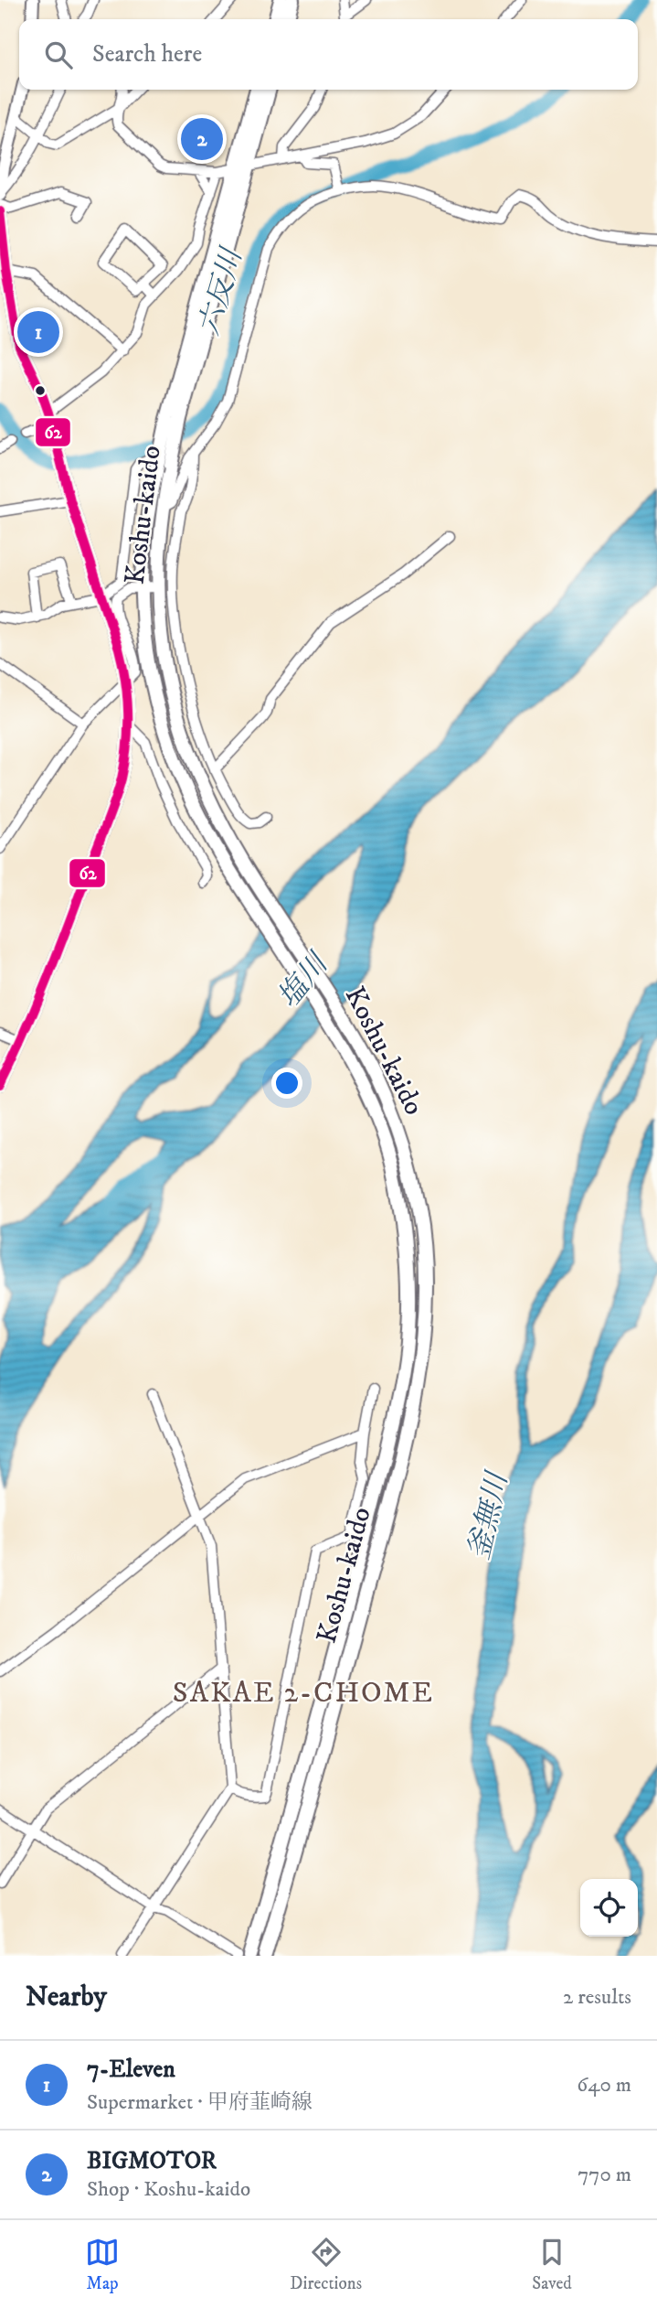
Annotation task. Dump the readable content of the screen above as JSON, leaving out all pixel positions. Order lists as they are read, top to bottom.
{
  "streets": {
    "highway": ["Koshu-kaido"]
  },
  "districts": ["SAKAE 2-CHOME"],
  "water": ["六反川", "塩川", "釜無川"],
  "lines": ["transit line 62"],
  "page": {
    "search": "Search here",
    "pins": ["2", "1"],
    "heading": ["Nearby", "2 results"],
    "list": [
      {
        "mark": "1",
        "name": "7-Eleven",
        "note": "Supermarket · 甲府韮崎線",
        "value": "640 m"
      },
      {
        "mark": "2",
        "name": "BIGMOTOR",
        "note": "Shop · Koshu-kaido",
        "value": "770 m"
      }
    ],
    "nav": ["Map", "Directions", "Saved"]
  }
}
